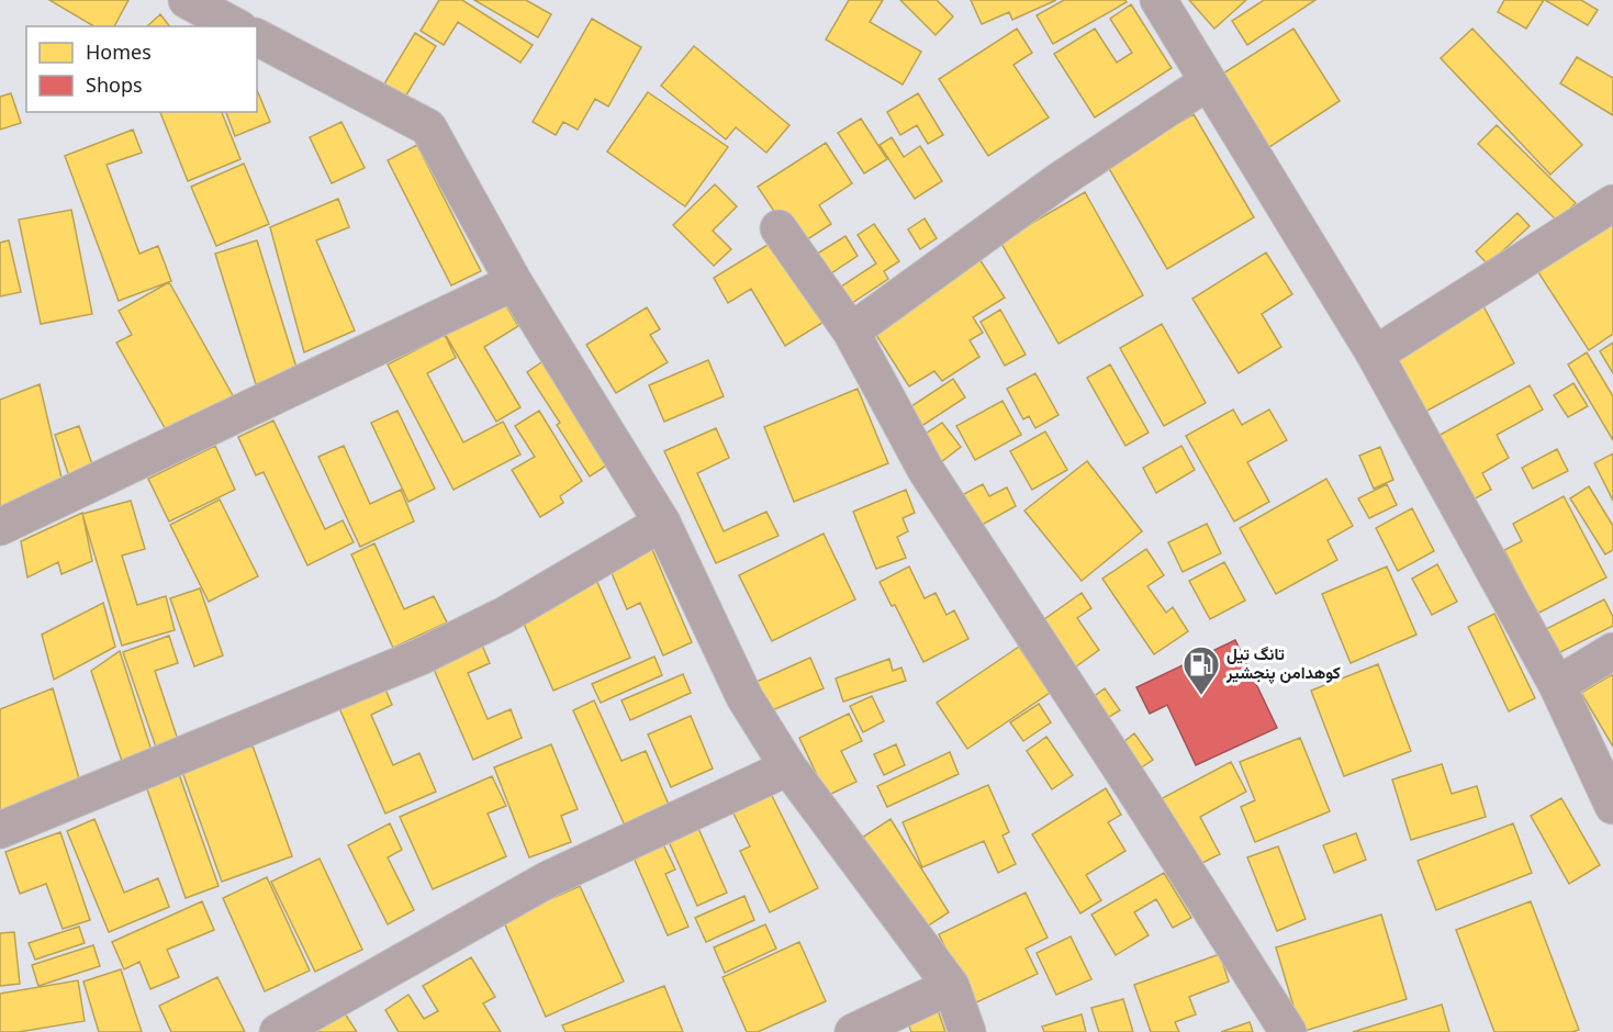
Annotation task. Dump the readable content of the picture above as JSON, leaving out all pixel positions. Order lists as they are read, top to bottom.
{
  "places": {
    "fuel station": ["تانگ تیل کوهدامن پنجشیر"]
  },
  "legend": ["Homes", "Shops"]
}
